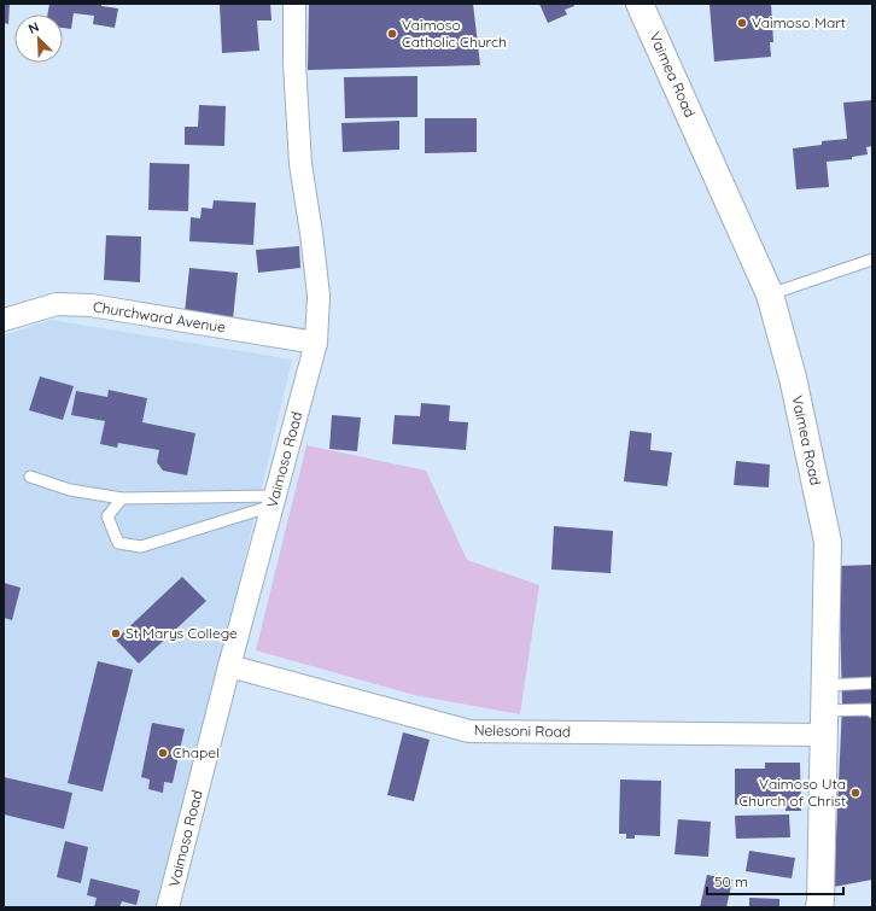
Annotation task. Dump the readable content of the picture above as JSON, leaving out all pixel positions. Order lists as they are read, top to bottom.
{
  "streets": {
    "street": [
      "Vaimea Road",
      "Churchward Avenue",
      "Vaimoso Road",
      "Nelesoni Road"
    ]
  },
  "crossings": [
    ["Vaimea Road", "Nelesoni Road"],
    ["Churchward Avenue", "Vaimoso Road"],
    ["Vaimoso Road", "Nelesoni Road"]
  ],
  "places": [
    "Vaimoso Mart",
    "Vaimoso Catholic Church",
    "St Marys College",
    "Chapel",
    "Vaimoso Uta Church of Christ"
  ],
  "scale_bar": "50 m",
  "north": "top left"
}
